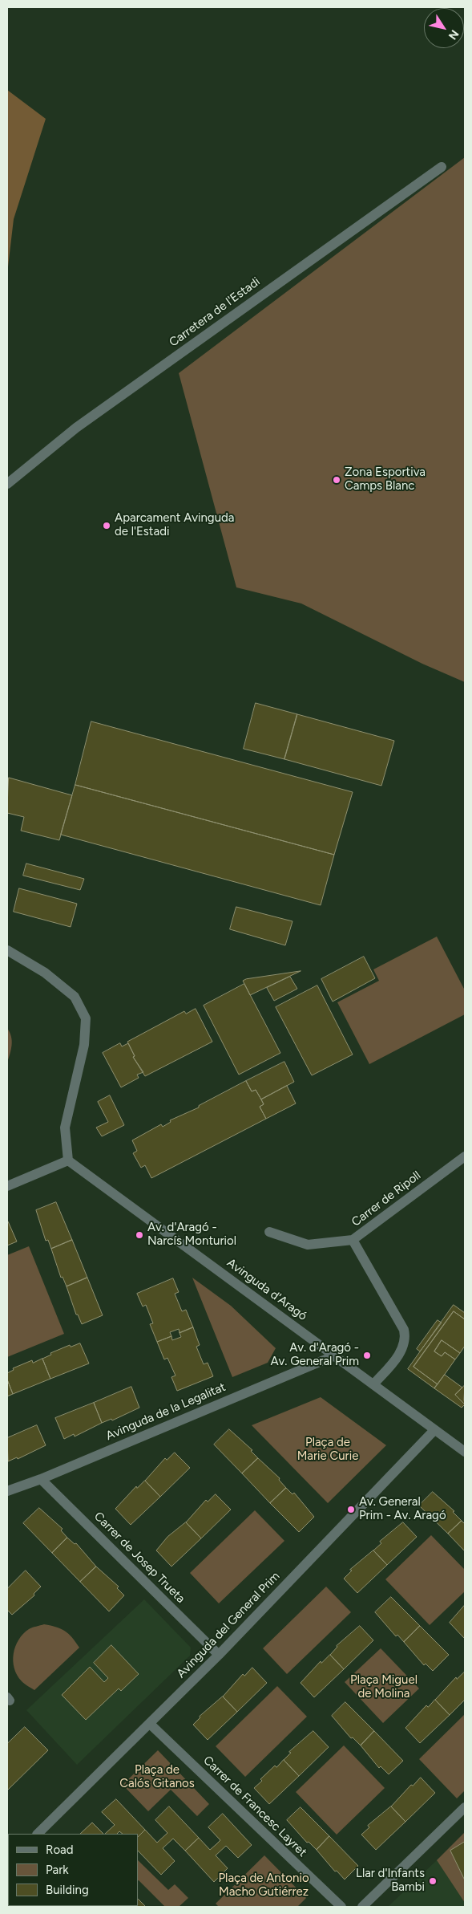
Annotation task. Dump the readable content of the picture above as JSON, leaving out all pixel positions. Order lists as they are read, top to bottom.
{
  "streets": {
    "street": [
      "Carretera de l'Estadi",
      "Carrer de Ripoll",
      "Avinguda d'Aragó",
      "Avinguda de la Legalitat",
      "Carrer de Josep Trueta",
      "Avinguda del General Prim",
      "Carrer de Francesc Layret"
    ]
  },
  "crossings": [
    ["Avinguda d'Aragó", "Avinguda de la Legalitat"],
    ["Avinguda d'Aragó", "Avinguda del General Prim"],
    ["Avinguda de la Legalitat", "Carrer de Josep Trueta"],
    ["Carrer de Josep Trueta", "Avinguda del General Prim"],
    ["Avinguda del General Prim", "Carrer de Francesc Layret"]
  ],
  "parks": [
    "Plaça de Marie Curie",
    "Plaça Miguel de Molina",
    "Plaça de Calós Gitanos",
    "Plaça de Antonio Macho Gutiérrez"
  ],
  "places": [
    "Zona Esportiva Camps Blanc",
    "Aparcament Avinguda de l'Estadi",
    "Av. d'Aragó - Narcís Monturiol",
    "Av. d'Aragó - Av. General Prim",
    "Av. General Prim - Av. Aragó",
    "Llar d'Infants Bambi"
  ],
  "legend": ["Road", "Park", "Building"],
  "north": "bottom right"
}
